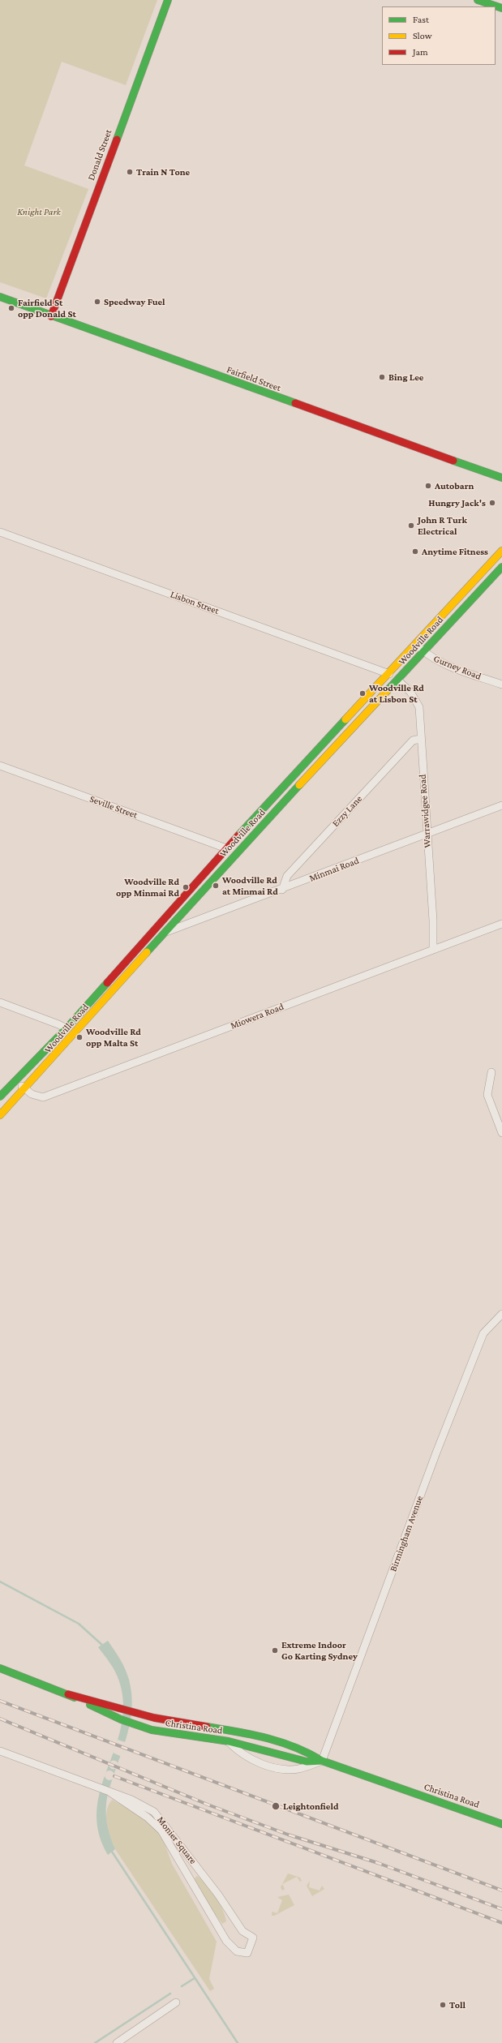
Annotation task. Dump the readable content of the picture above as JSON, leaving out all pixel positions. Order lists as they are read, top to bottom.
{
  "streets": {
    "main road": [
      "Donald Street",
      "Fairfield Street",
      "Woodville Road",
      "Christina Road"
    ],
    "street": [
      "Lisbon Street",
      "Gurney Road",
      "Seville Street",
      "Ezzy Lane",
      "Warrawidgee Road",
      "Minmai Road",
      "Miowera Road",
      "Birmingham Avenue",
      "Monier Square"
    ]
  },
  "crossings": [
    ["Donald Street", "Fairfield Street"],
    ["Lisbon Street", "Woodville Road"],
    ["Woodville Road", "Gurney Road"],
    ["Woodville Road", "Seville Street"],
    ["Woodville Road", "Warrawidgee Road"],
    ["Woodville Road", "Minmai Road"],
    ["Woodville Road", "Miowera Road"],
    ["Ezzy Lane", "Warrawidgee Road"],
    ["Ezzy Lane", "Minmai Road"],
    ["Warrawidgee Road", "Minmai Road"],
    ["Warrawidgee Road", "Miowera Road"],
    ["Birmingham Avenue", "Christina Road"]
  ],
  "parks": ["Knight Park"],
  "places": [
    "Train N Tone",
    "Speedway Fuel",
    "Fairfield St opp Donald St",
    "Bing Lee",
    "Autobarn",
    "Hungry Jack's",
    "John R Turk Electrical",
    "Anytime Fitness",
    "Woodville Rd at Lisbon St",
    "Woodville Rd at Minmai Rd",
    "Woodville Rd opp Minmai Rd",
    "Woodville Rd opp Malta St",
    "Extreme Indoor Go Karting Sydney",
    "Leightonfield",
    "Toll"
  ],
  "legend": ["Fast", "Slow", "Jam"]
}
